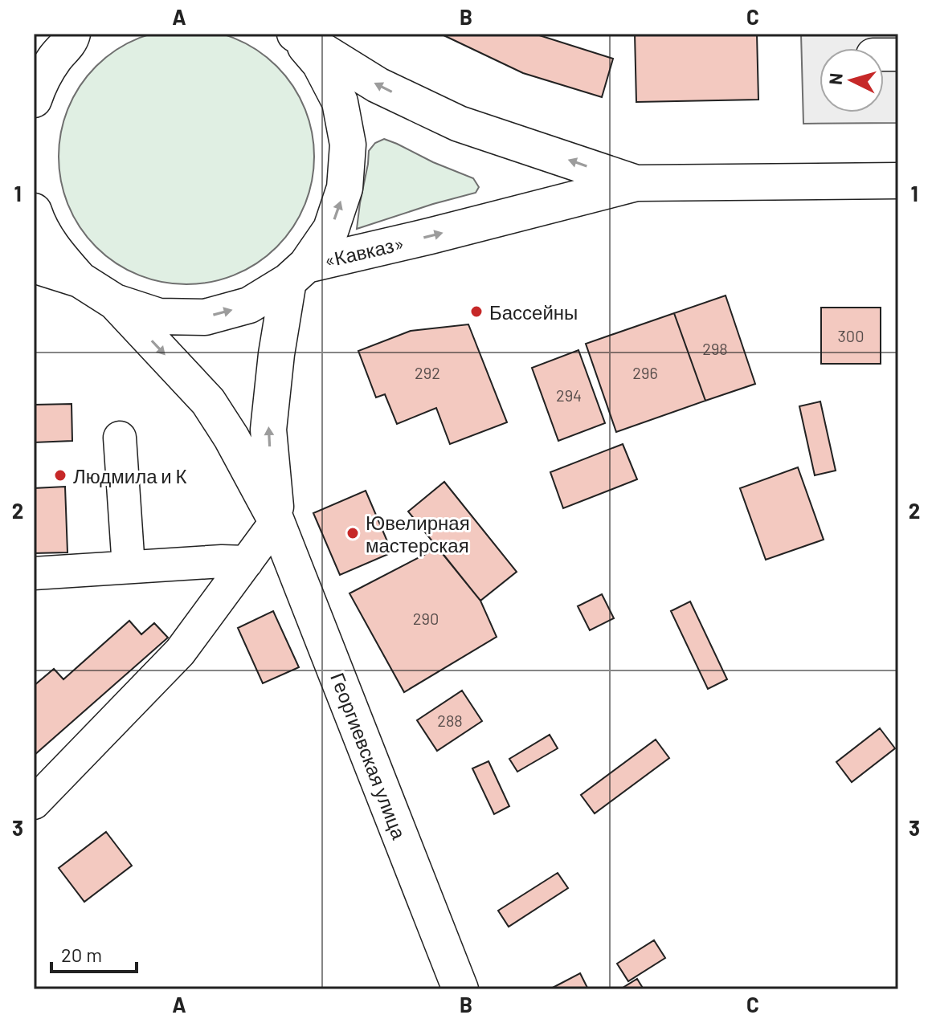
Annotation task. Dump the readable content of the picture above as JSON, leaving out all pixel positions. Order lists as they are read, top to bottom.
{
  "streets": {
    "main road": ["«Кавказ»", "Георгиевская улица"]
  },
  "places": ["Бассейны", "Людмила и К", "Ювелирная мастерская"],
  "house_numbers": [
    "300",
    "298",
    "292",
    "296",
    "294",
    "290",
    "288"
  ],
  "scale_bar": "20 m",
  "north": "left",
  "grid": {
    "columns": ["A", "B", "C"],
    "rows": ["1", "2", "3"]
  }
}
